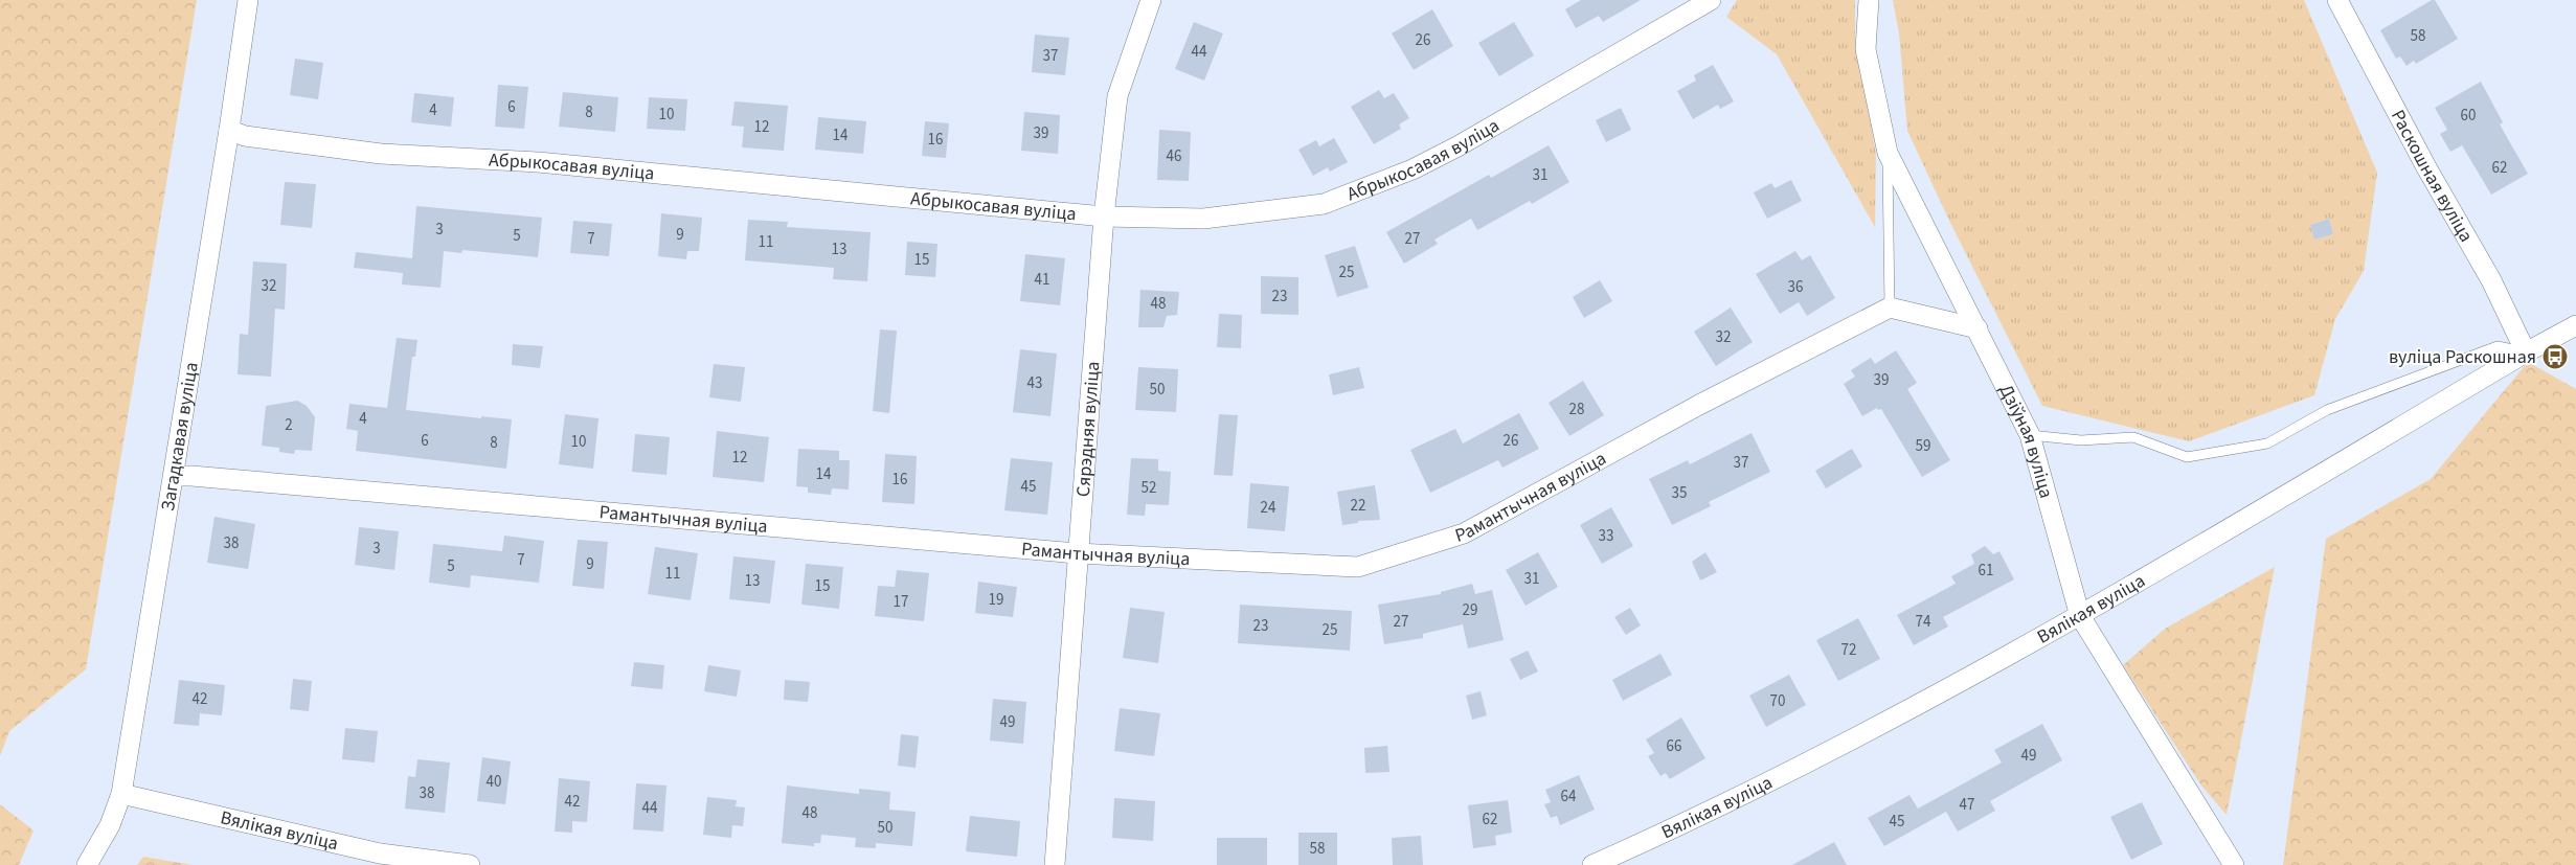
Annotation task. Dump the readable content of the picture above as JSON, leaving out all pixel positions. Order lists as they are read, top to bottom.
{
  "streets": {
    "street": [
      "Абрыкосавая вуліца",
      "Раскошная вуліца",
      "Сярэдняя вуліца",
      "Загадкавая вуліца",
      "Дзіўная вуліца",
      "Рамантычная вуліца",
      "Вялікая вуліца"
    ]
  },
  "crossings": [
    ["Абрыкосавая вуліца", "Сярэдняя вуліца"],
    ["Абрыкосавая вуліца", "Загадкавая вуліца"],
    ["Раскошная вуліца", "Вялікая вуліца"],
    ["Сярэдняя вуліца", "Рамантычная вуліца"],
    ["Загадкавая вуліца", "Рамантычная вуліца"],
    ["Загадкавая вуліца", "Вялікая вуліца"],
    ["Дзіўная вуліца", "Вялікая вуліца"]
  ],
  "places": {
    "bus stop": ["вуліца Раскошная"]
  },
  "house_numbers": [
    "58",
    "26",
    "44",
    "37",
    "6",
    "4",
    "8",
    "10",
    "60",
    "12",
    "39",
    "14",
    "16",
    "46",
    "62",
    "31",
    "3",
    "9",
    "5",
    "7",
    "27",
    "11",
    "13",
    "15",
    "25",
    "41",
    "32",
    "36",
    "23",
    "48",
    "32",
    "39",
    "43",
    "50",
    "28",
    "4",
    "2",
    "6",
    "26",
    "10",
    "8",
    "59",
    "12",
    "37",
    "14",
    "16",
    "45",
    "52",
    "35",
    "22",
    "24",
    "33",
    "38",
    "3",
    "7",
    "9",
    "5",
    "61",
    "11",
    "31",
    "13",
    "15",
    "19",
    "17",
    "29",
    "27",
    "74",
    "23",
    "25",
    "72",
    "42",
    "70",
    "49",
    "66",
    "49",
    "40",
    "38",
    "64",
    "42",
    "47",
    "44",
    "48",
    "62",
    "45",
    "50",
    "58"
  ]
}
